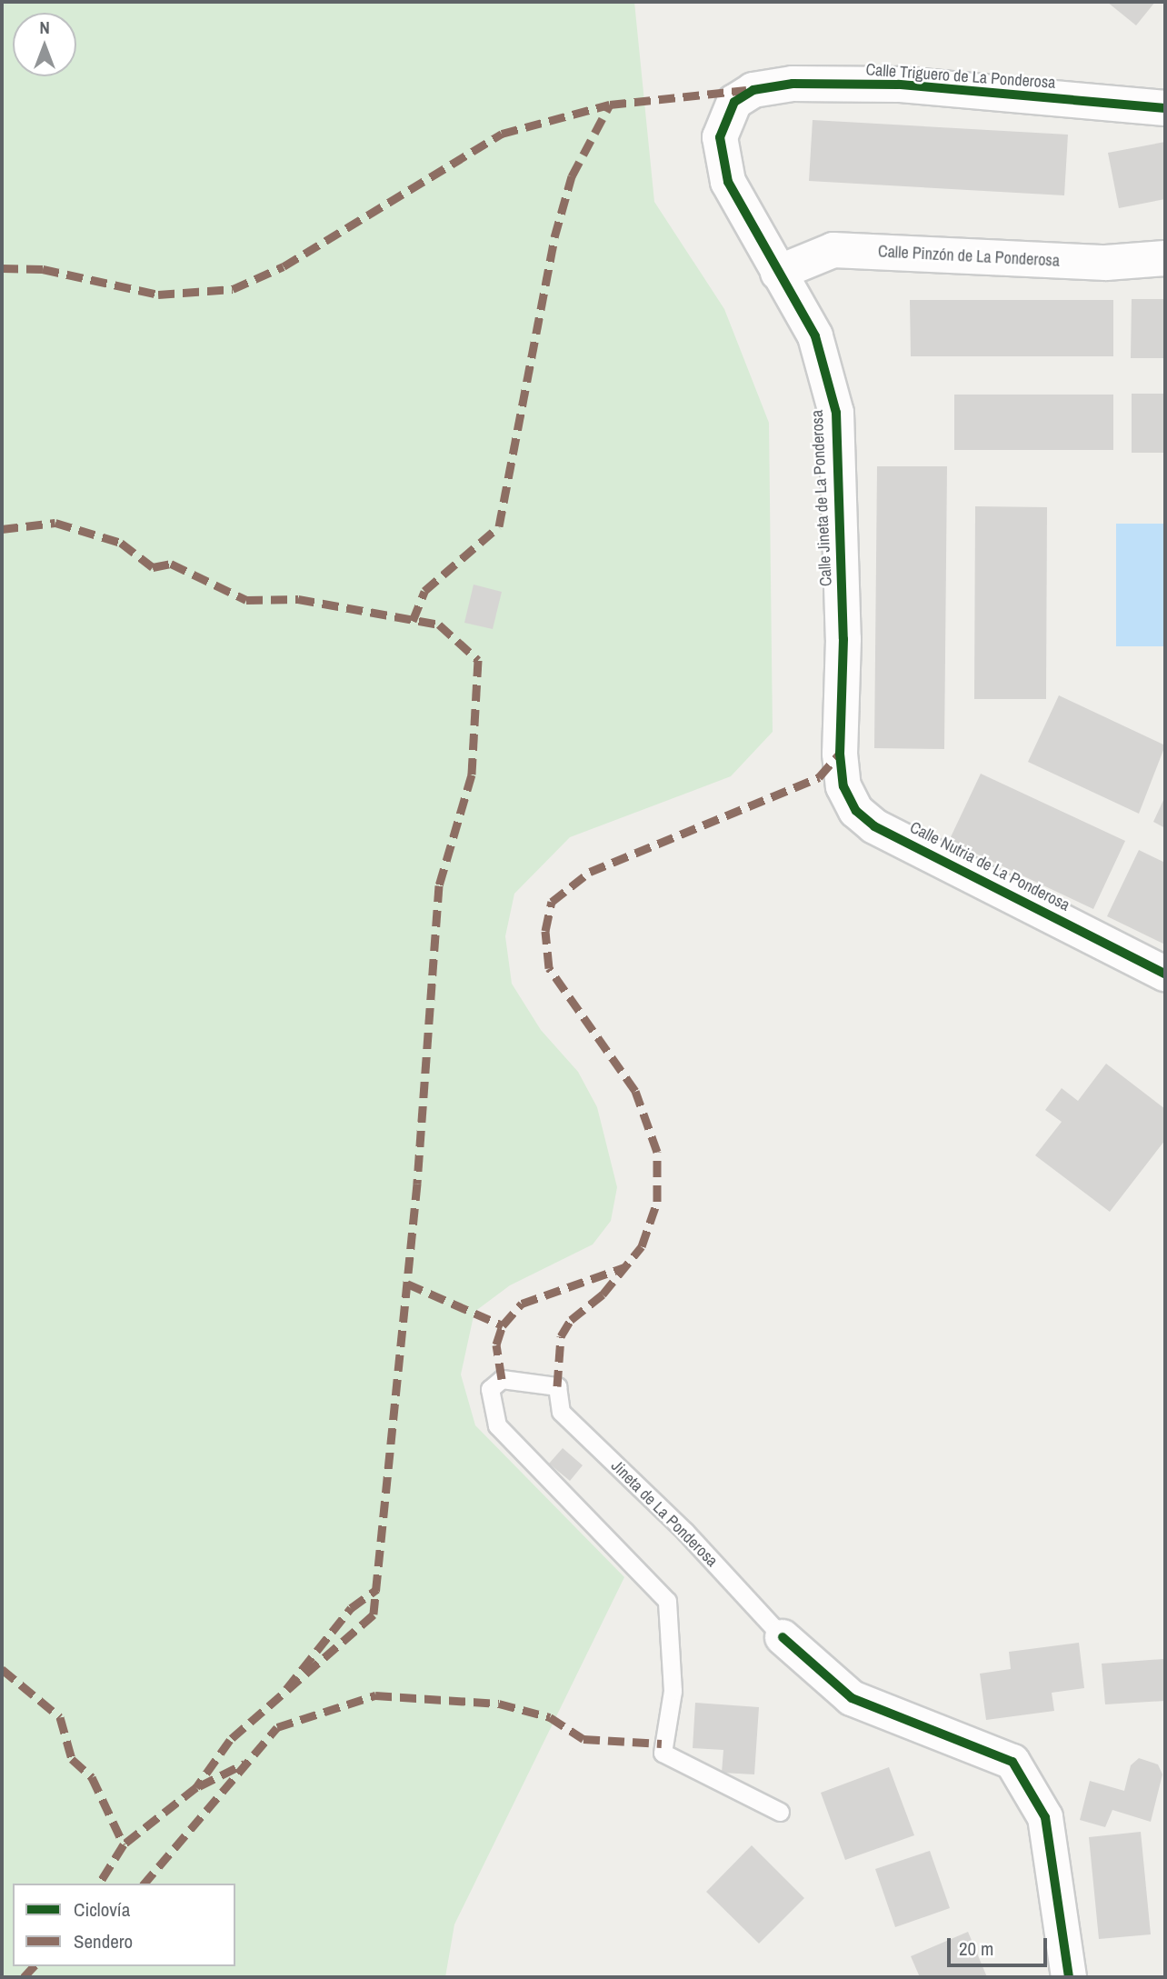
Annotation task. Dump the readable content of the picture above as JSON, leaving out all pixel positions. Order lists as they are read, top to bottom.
{
  "streets": {
    "street": [
      "Calle Triguero de La Ponderosa",
      "Calle Pinzón de La Ponderosa",
      "Calle Jineta de La Ponderosa",
      "Calle Nutria de La Ponderosa"
    ],
    "lane": ["Jineta de La Ponderosa"]
  },
  "crossings": [
    ["Calle Triguero de La Ponderosa", "Calle Jineta de La Ponderosa"],
    ["Calle Pinzón de La Ponderosa", "Calle Jineta de La Ponderosa"],
    ["Calle Jineta de La Ponderosa", "Calle Nutria de La Ponderosa"]
  ],
  "legend": ["Ciclovía", "Sendero"],
  "scale_bar": "20 m",
  "north": "top"
}
